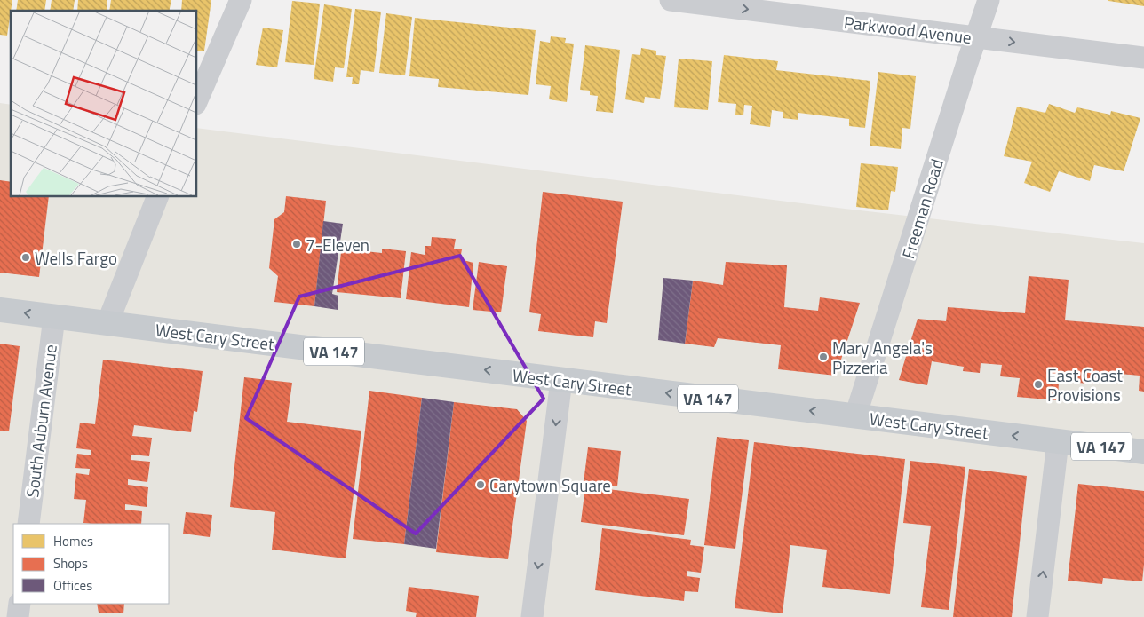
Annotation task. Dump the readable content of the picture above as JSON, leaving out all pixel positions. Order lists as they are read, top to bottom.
{
  "streets": {
    "main road": ["West Cary Street", "VA 147"],
    "street": ["Parkwood Avenue", "Freeman Road", "South Auburn Avenue"]
  },
  "crossings": [
    ["Parkwood Avenue", "Freeman Road"],
    ["Freeman Road", "West Cary Street"],
    ["West Cary Street", "South Auburn Avenue"]
  ],
  "one_way": ["Parkwood Avenue", "West Cary Street"],
  "places": [
    "7-Eleven",
    "Wells Fargo",
    "Mary Angela's Pizzeria",
    "East Coast Provisions",
    "Carytown Square"
  ],
  "legend": ["Homes", "Shops", "Offices"]
}
